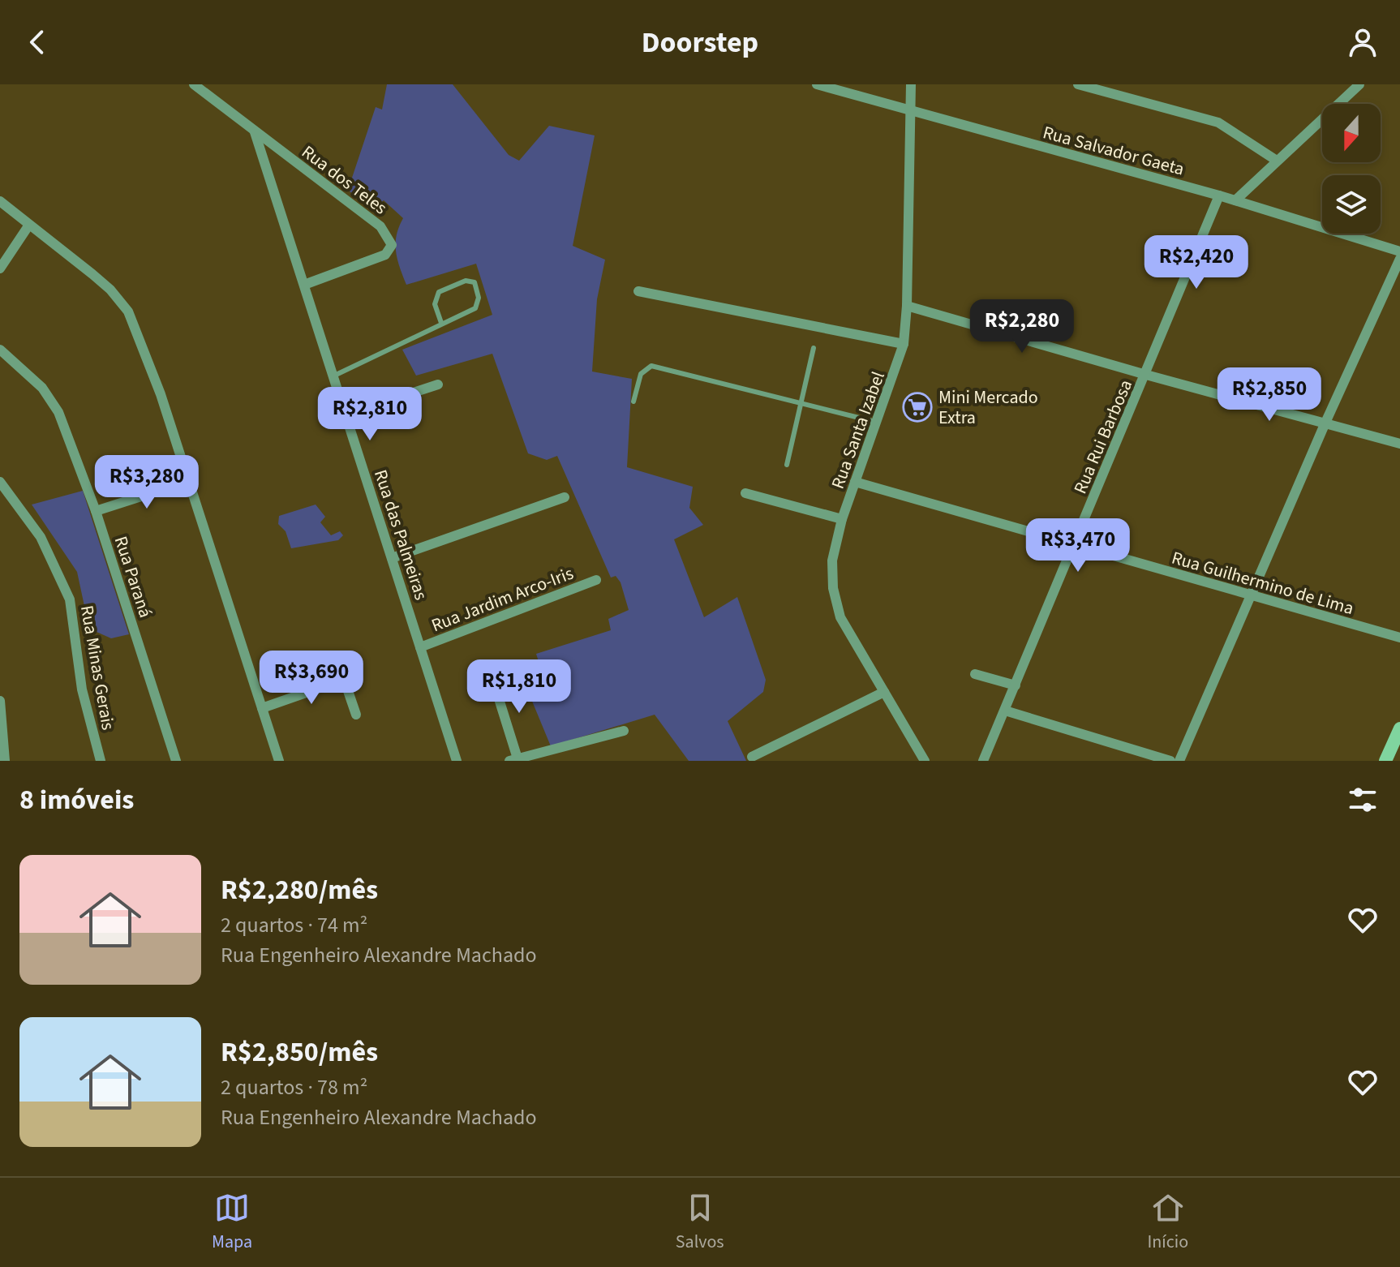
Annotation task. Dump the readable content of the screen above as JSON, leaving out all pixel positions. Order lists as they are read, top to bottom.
{
  "streets": {
    "street": [
      "Rua Salvador Gaeta",
      "Rua dos Teles",
      "Rua Santa Izabel",
      "Rua Rui Barbosa",
      "Rua das Palmeiras",
      "Rua Paraná",
      "Rua Guilhermino de Lima",
      "Rua Jardim Arco-Iris",
      "Rua Minas Gerais"
    ]
  },
  "crossings": [
    ["Rua Salvador Gaeta", "Rua Santa Izabel"],
    ["Rua Salvador Gaeta", "Rua Rui Barbosa"],
    ["Rua dos Teles", "Rua das Palmeiras"],
    ["Rua Santa Izabel", "Rua Guilhermino de Lima"],
    ["Rua Rui Barbosa", "Rua Guilhermino de Lima"],
    ["Rua das Palmeiras", "Rua Jardim Arco-Iris"]
  ],
  "places": {
    "supermarket": ["Mini Mercado Extra"]
  },
  "north": "bottom",
  "page": {
    "header": "Doorstep",
    "price": [
      "R$2,420",
      "R$2,280",
      "R$2,850",
      "R$2,810",
      "R$3,280",
      "R$3,470",
      "R$3,690",
      "R$1,810"
    ],
    "heading": "8 imóveis",
    "list": [
      {
        "name": "R$2,280/mês",
        "note": "2 quartos · 74 m² · Rua Engenheiro Alexandre Machado"
      },
      {
        "name": "R$2,850/mês",
        "note": "2 quartos · 78 m² · Rua Engenheiro Alexandre Machado"
      }
    ],
    "tabs": ["Mapa", "Salvos", "Início"]
  }
}
